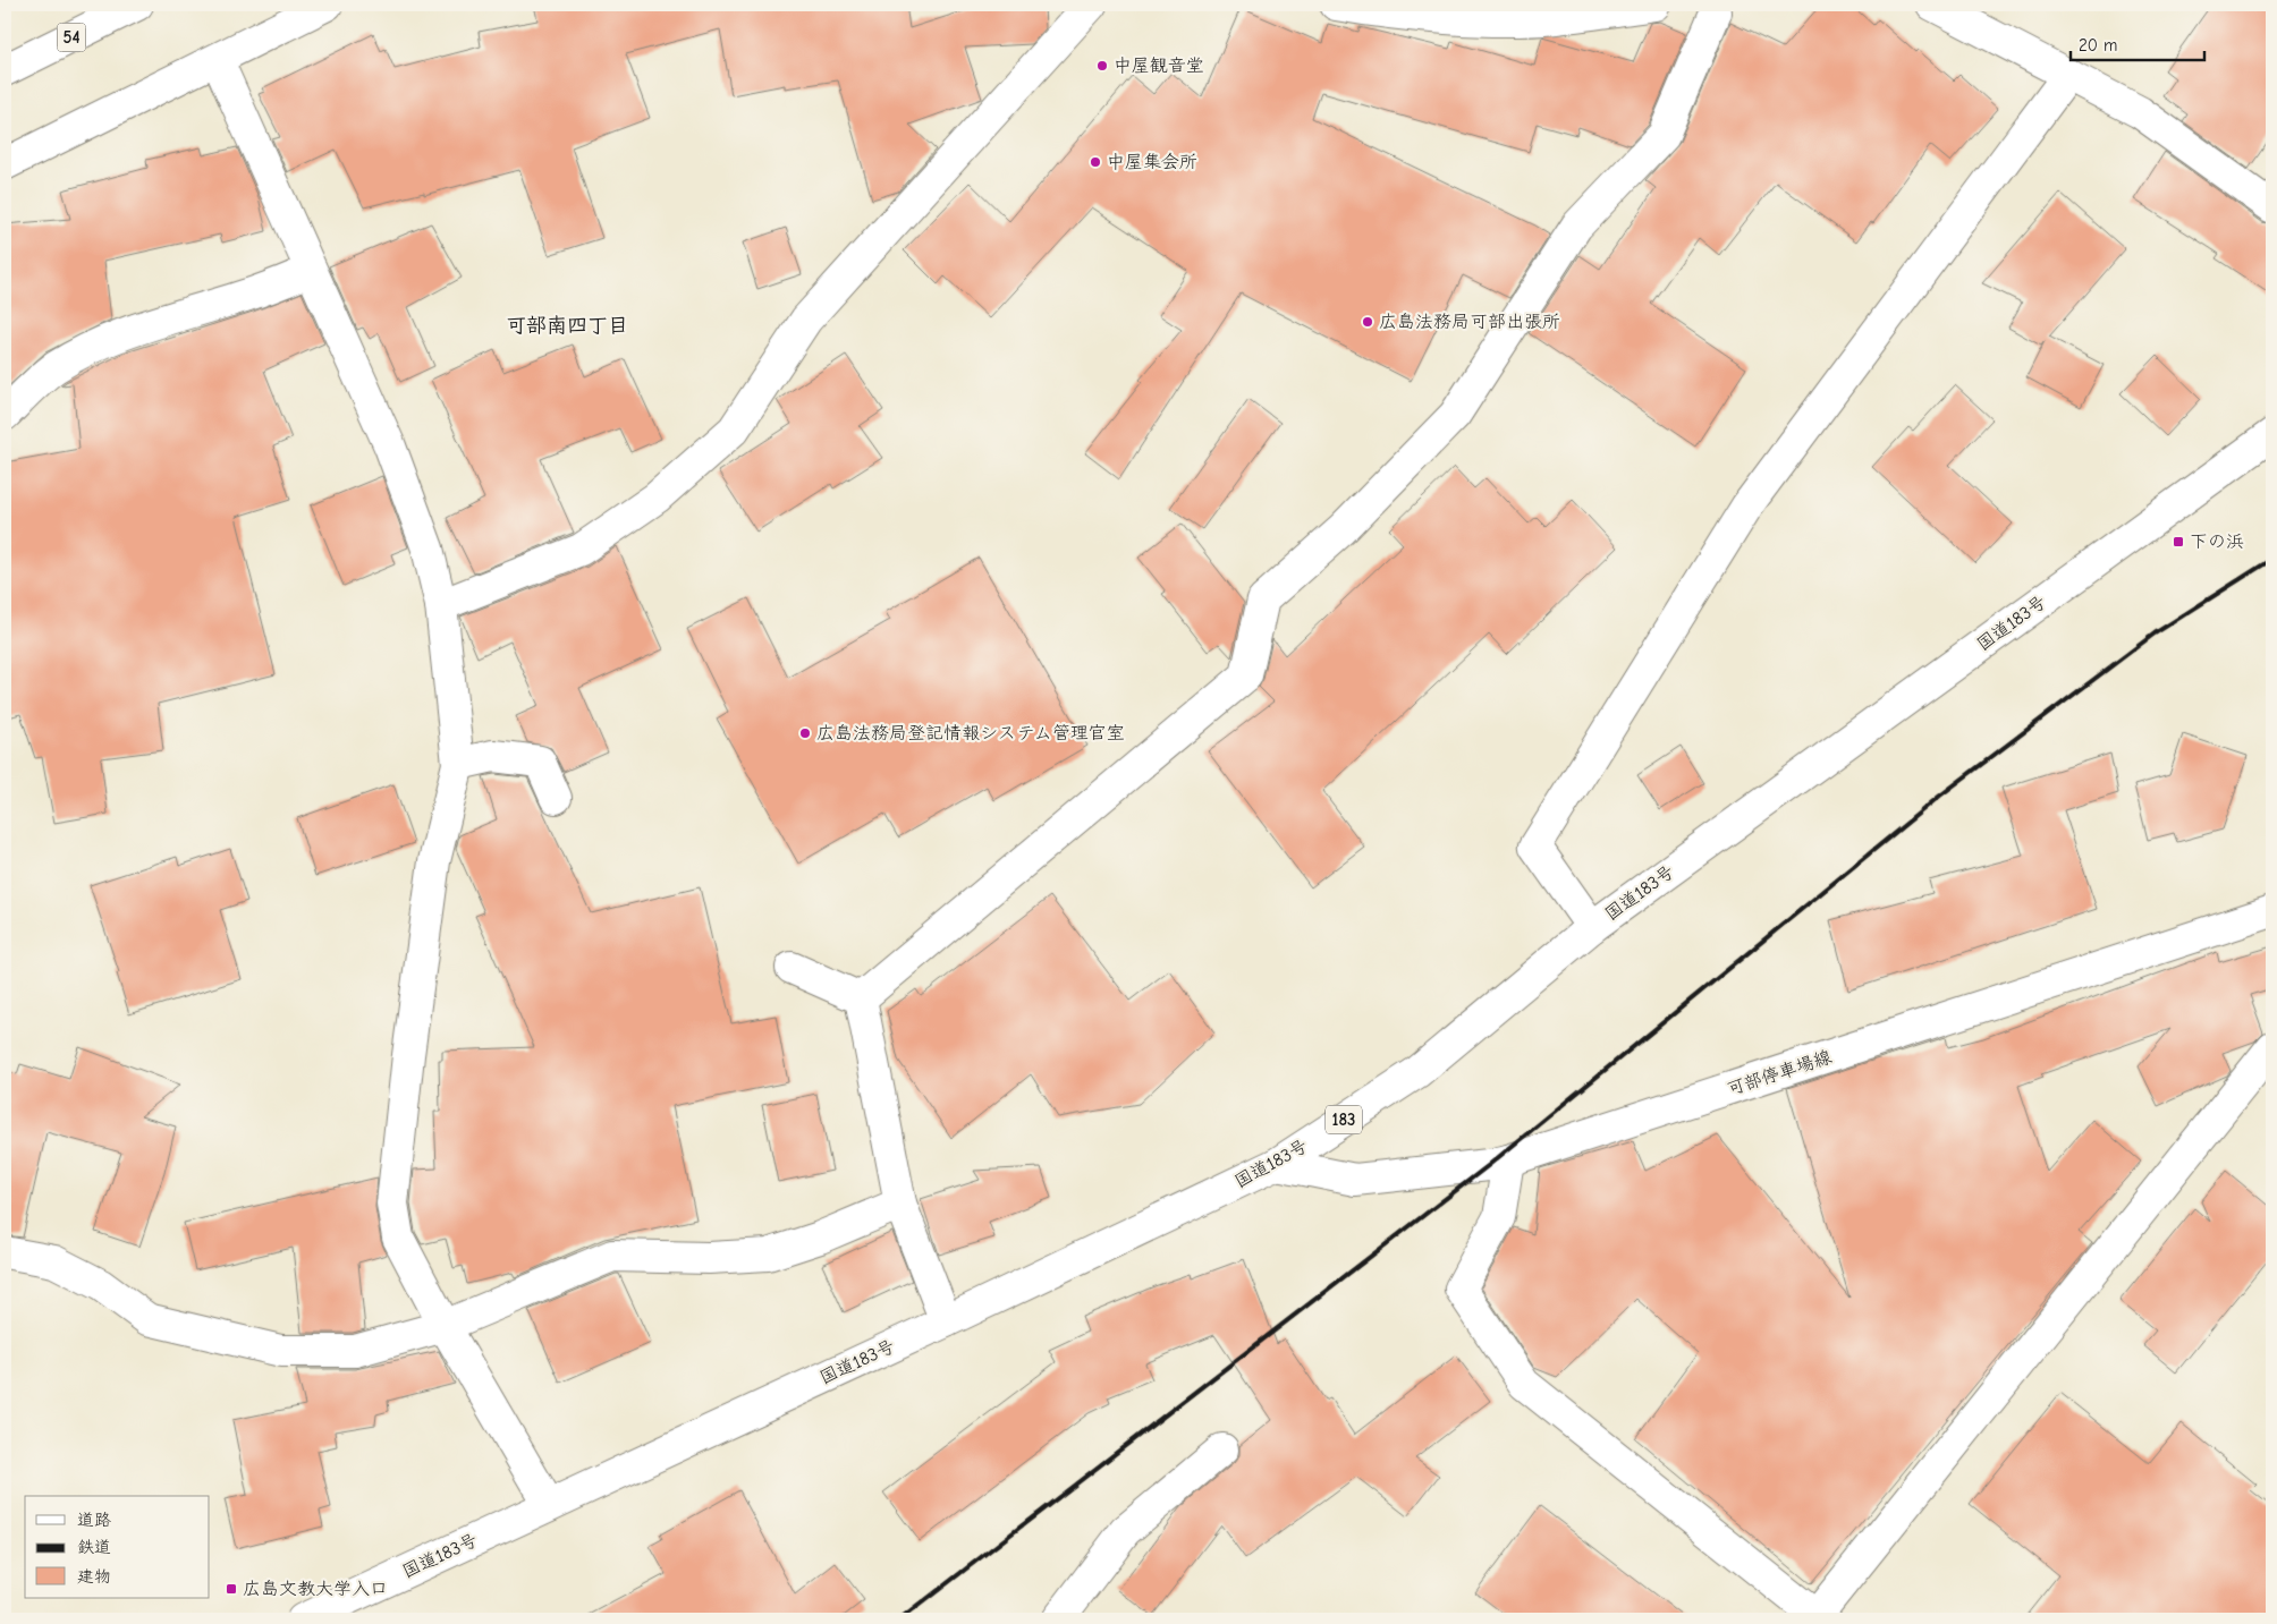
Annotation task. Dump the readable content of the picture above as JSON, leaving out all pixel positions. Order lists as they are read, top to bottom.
{
  "streets": {
    "main road": [
      "54",
      "国道183号",
      "可部停車場線",
      "183"
    ]
  },
  "crossings": [
    ["国道183号", "可部停車場線"]
  ],
  "districts": ["可部南四丁目"],
  "places": {
    "other": [
      "中屋観音堂",
      "中屋集会所",
      "広島法務局可部出張所",
      "広島法務局登記情報システム管理官室"
    ],
    "transit": ["下の浜", "広島文教大学入口"]
  },
  "legend": ["道路", "鉄道", "建物"],
  "scale_bar": "20 m"
}
